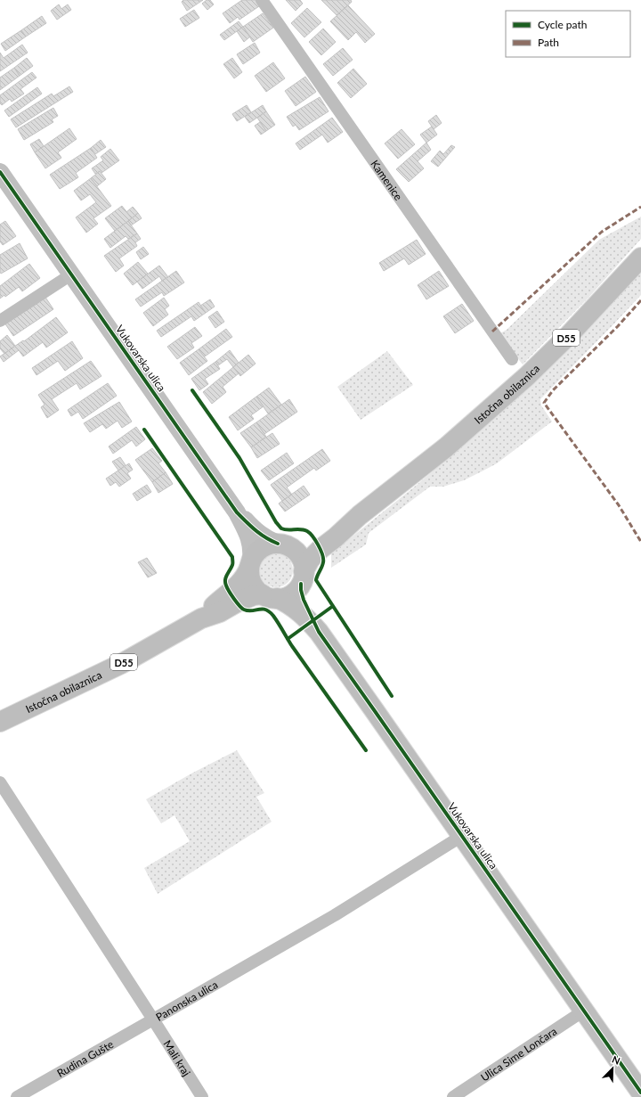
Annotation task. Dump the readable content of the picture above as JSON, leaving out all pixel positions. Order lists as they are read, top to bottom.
{
  "streets": {
    "main road": ["D55", "Vukovarska ulica", "Istočna obilaznica"],
    "street": [
      "Kamenice",
      "Panonska ulica",
      "Ulica Sime Lončara",
      "Rudina Gušte",
      "Mali kraj"
    ]
  },
  "crossings": [
    ["D55", "Vukovarska ulica"],
    ["D55", "Istočna obilaznica"],
    ["Vukovarska ulica", "Istočna obilaznica"],
    ["Vukovarska ulica", "Panonska ulica"],
    ["Vukovarska ulica", "Ulica Sime Lončara"],
    ["Panonska ulica", "Rudina Gušte"],
    ["Panonska ulica", "Mali kraj"],
    ["Rudina Gušte", "Mali kraj"]
  ],
  "legend": ["Cycle path", "Path"],
  "north": "top right"
}
